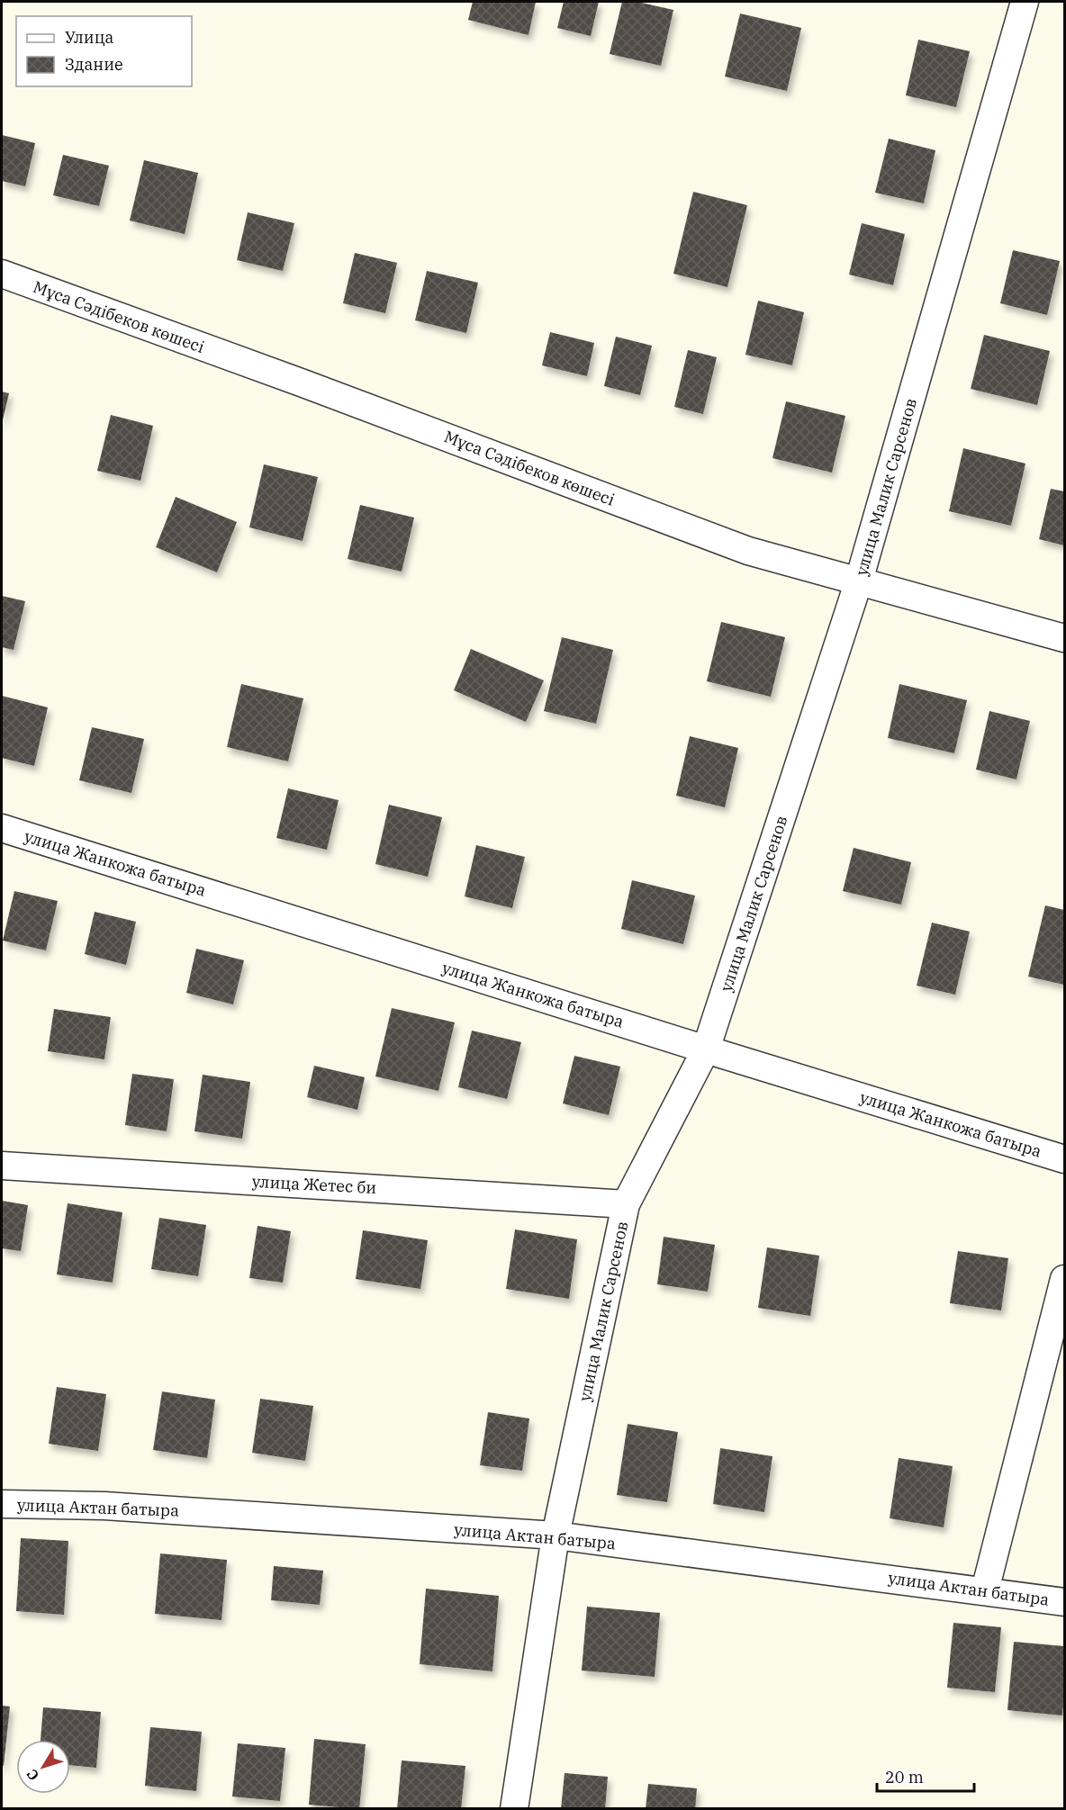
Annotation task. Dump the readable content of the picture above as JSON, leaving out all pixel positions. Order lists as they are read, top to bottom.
{
  "streets": {
    "street": [
      "Мұса Сәдібеков көшесі",
      "улица Малик Сарсенов",
      "улица Жанкожа батыра",
      "улица Жетес би",
      "улица Актан батыра"
    ]
  },
  "crossings": [
    ["Мұса Сәдібеков көшесі", "улица Малик Сарсенов"],
    ["улица Малик Сарсенов", "улица Жанкожа батыра"],
    ["улица Малик Сарсенов", "улица Жетес би"],
    ["улица Малик Сарсенов", "улица Актан батыра"]
  ],
  "legend": ["Улица", "Здание"],
  "scale_bar": "20 m",
  "north": "bottom left"
}
